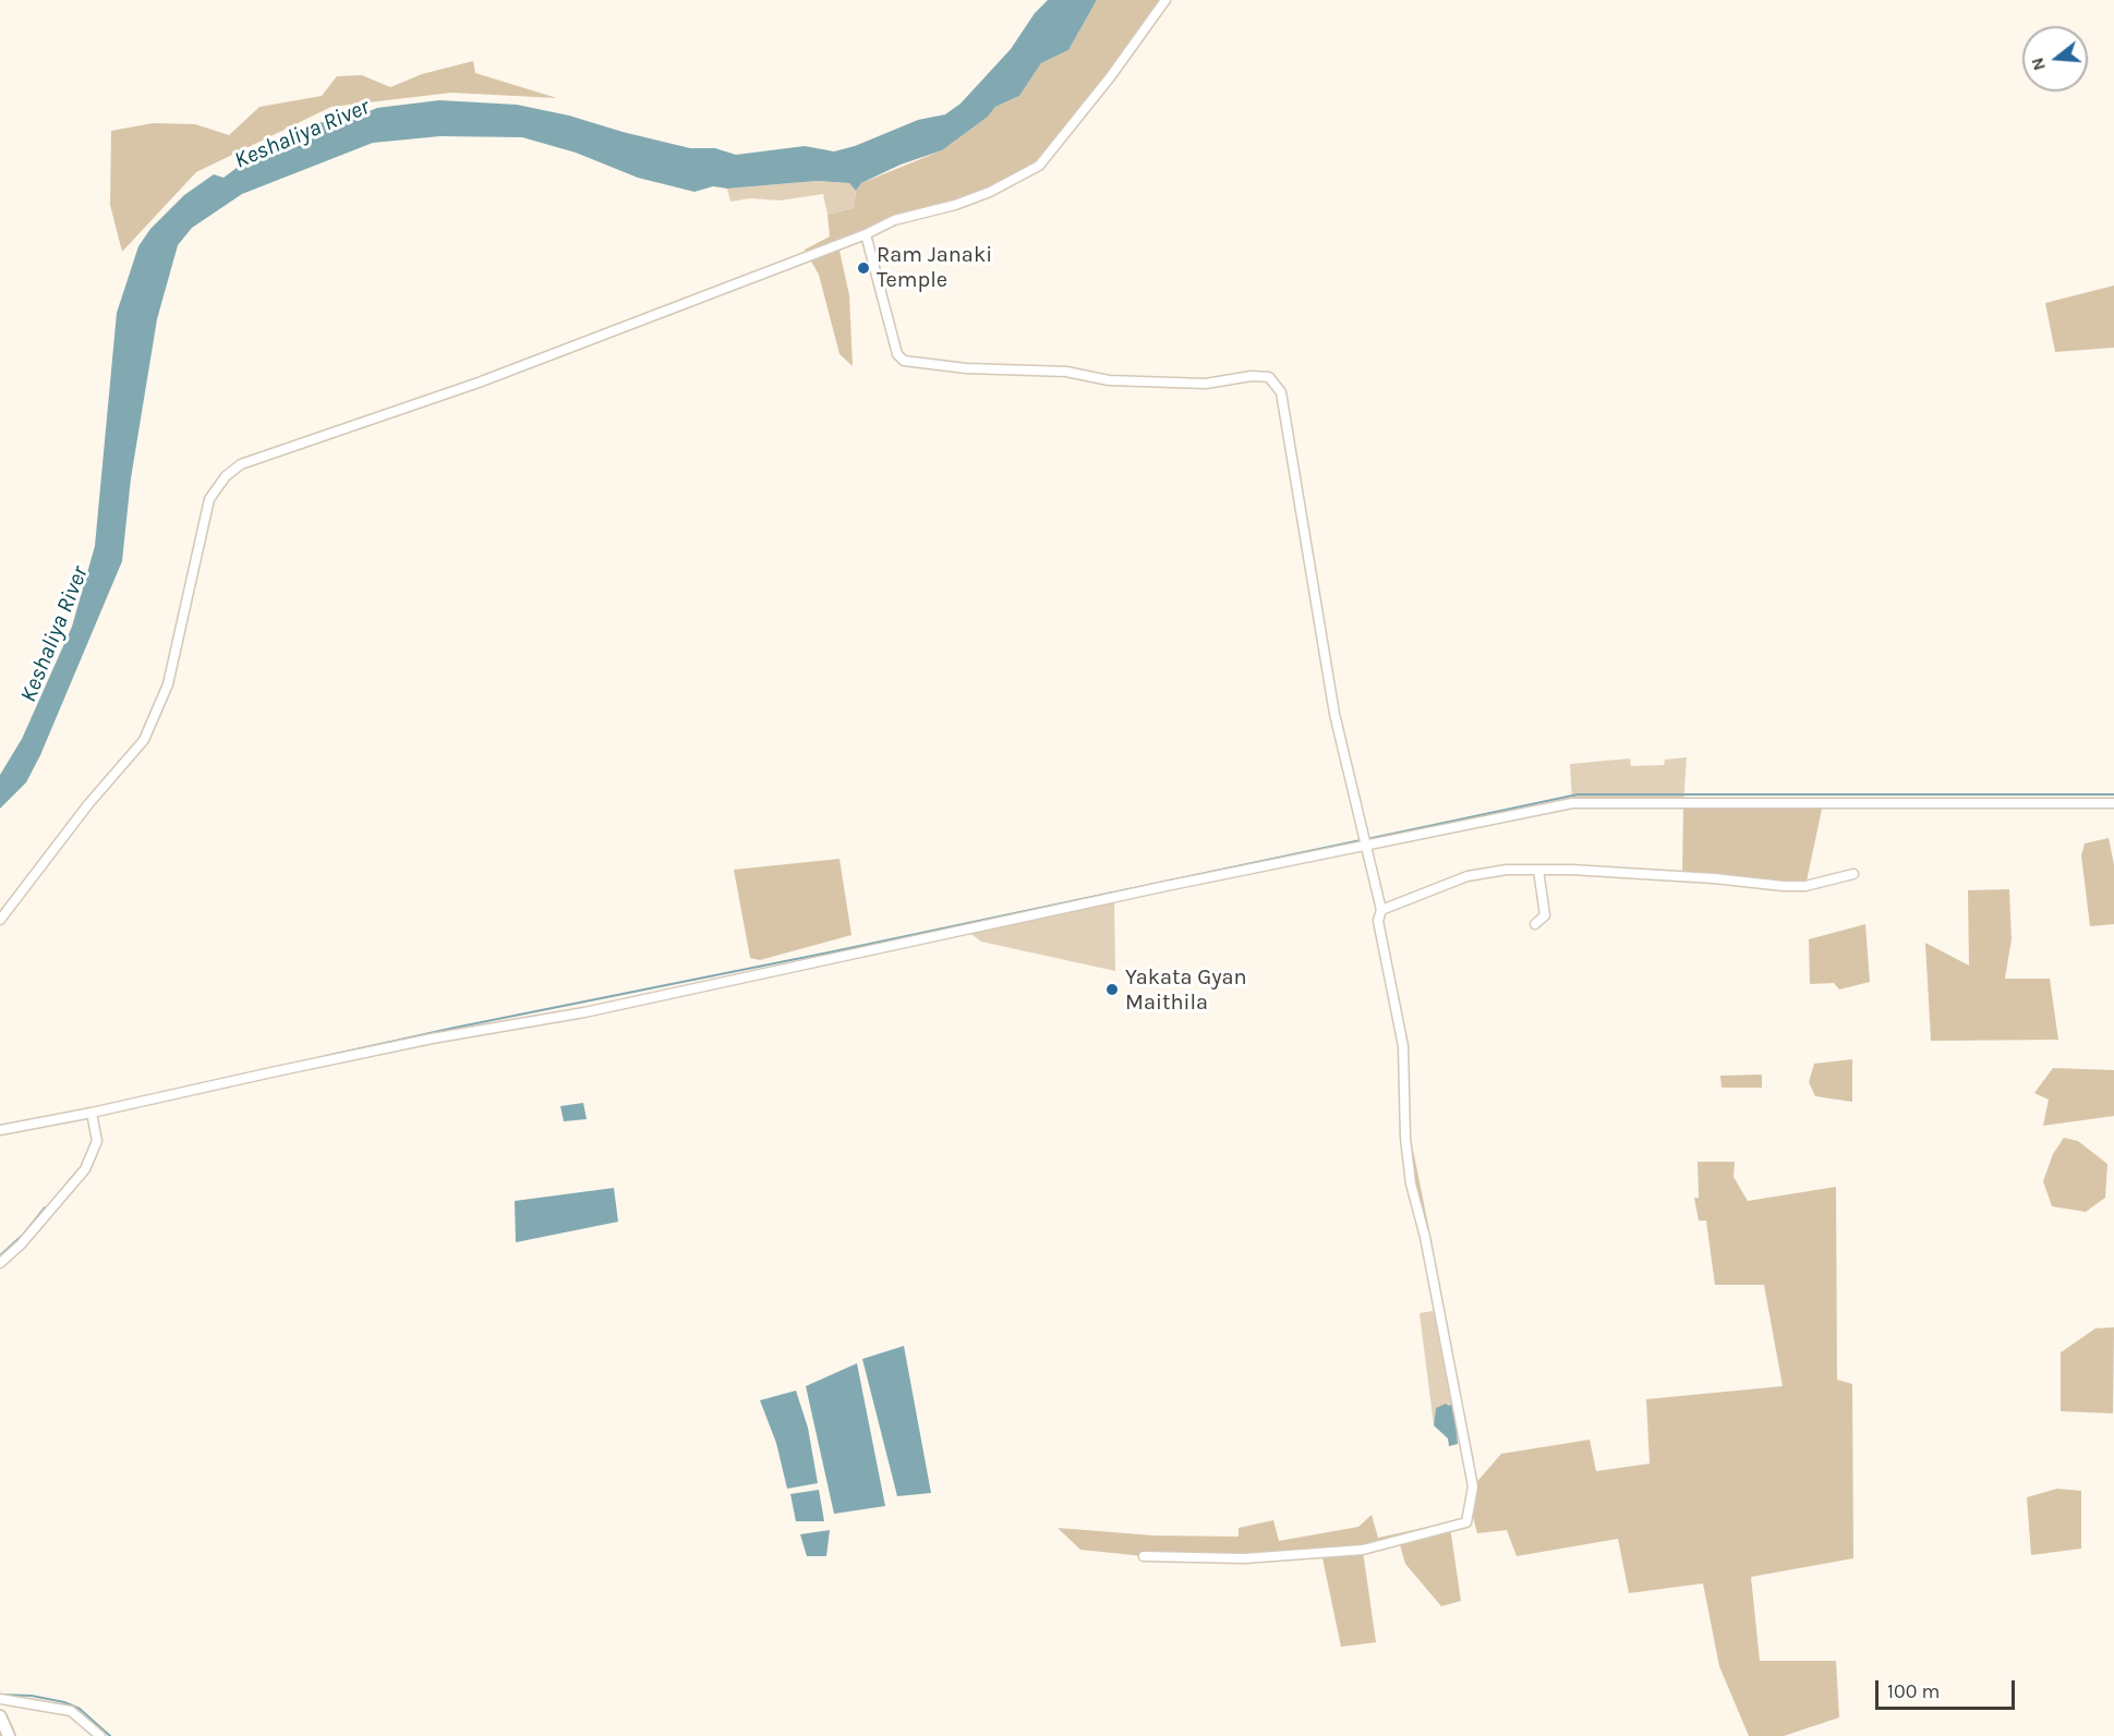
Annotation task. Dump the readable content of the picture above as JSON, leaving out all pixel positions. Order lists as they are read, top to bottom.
{
  "water": ["Keshaliya River"],
  "places": ["Ram Janaki Temple", "Yakata Gyan Maithila"],
  "scale_bar": "100 m",
  "north": "left"
}
